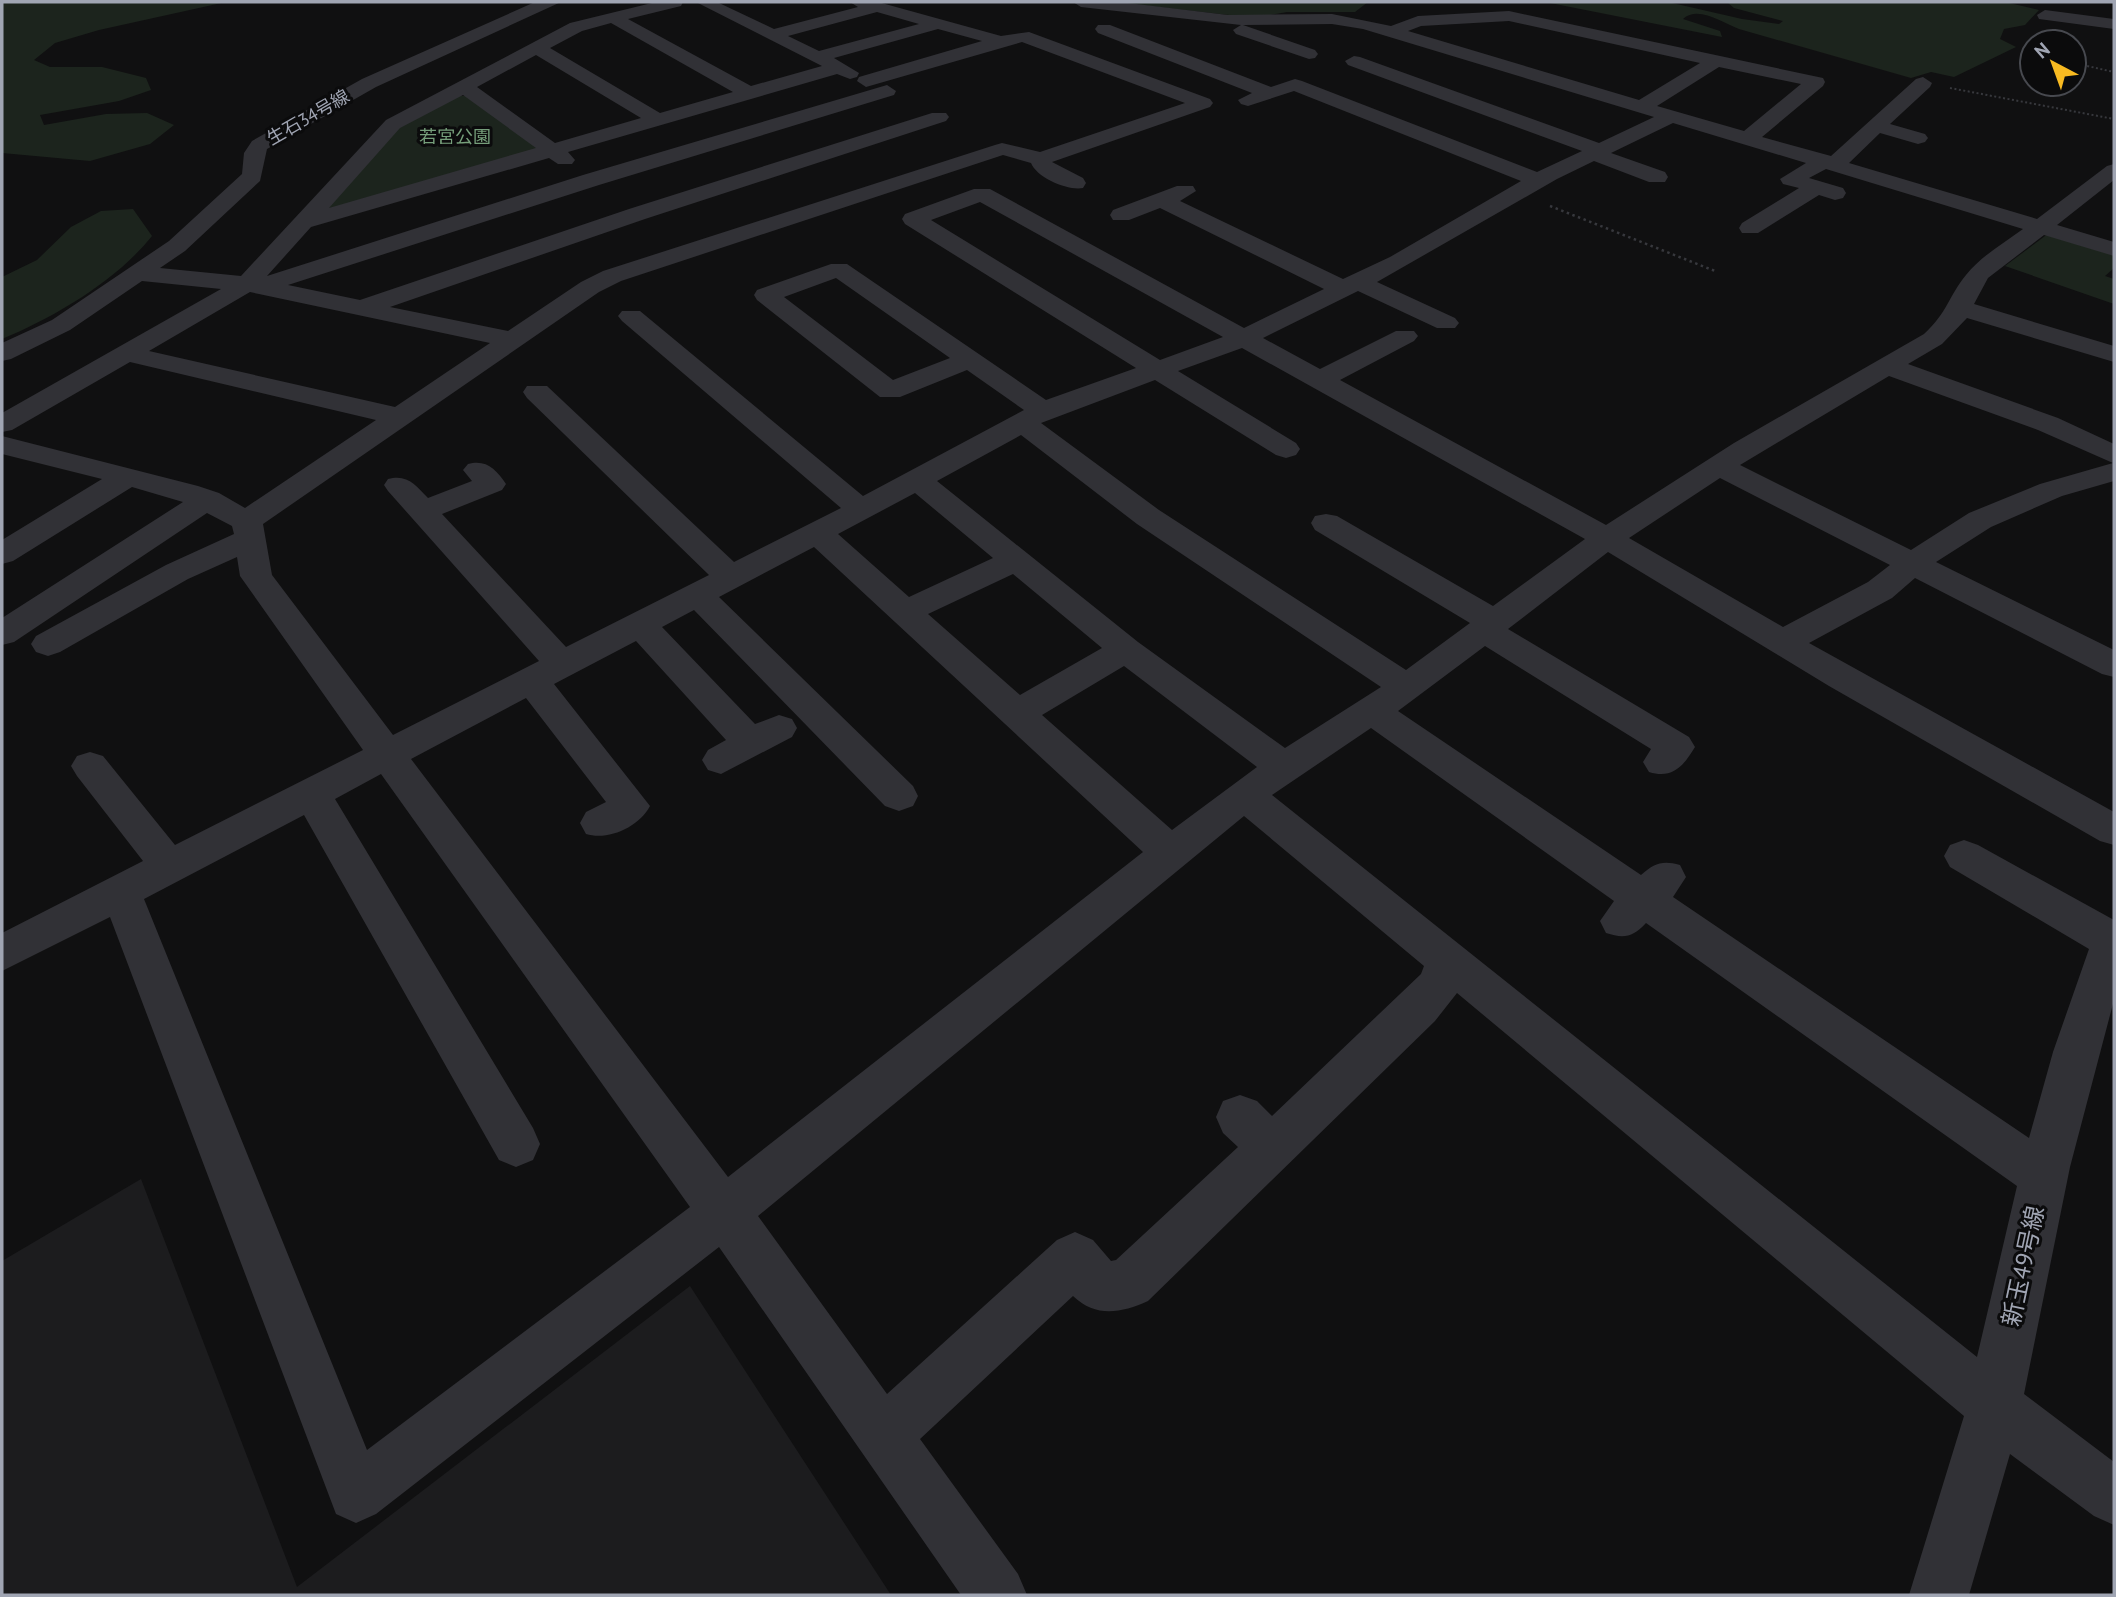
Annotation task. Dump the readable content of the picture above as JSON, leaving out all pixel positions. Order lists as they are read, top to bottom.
{
  "streets": {
    "street": ["生石34号線", "新玉49号線"]
  },
  "parks": ["若宮公園"],
  "north": "top left"
}
